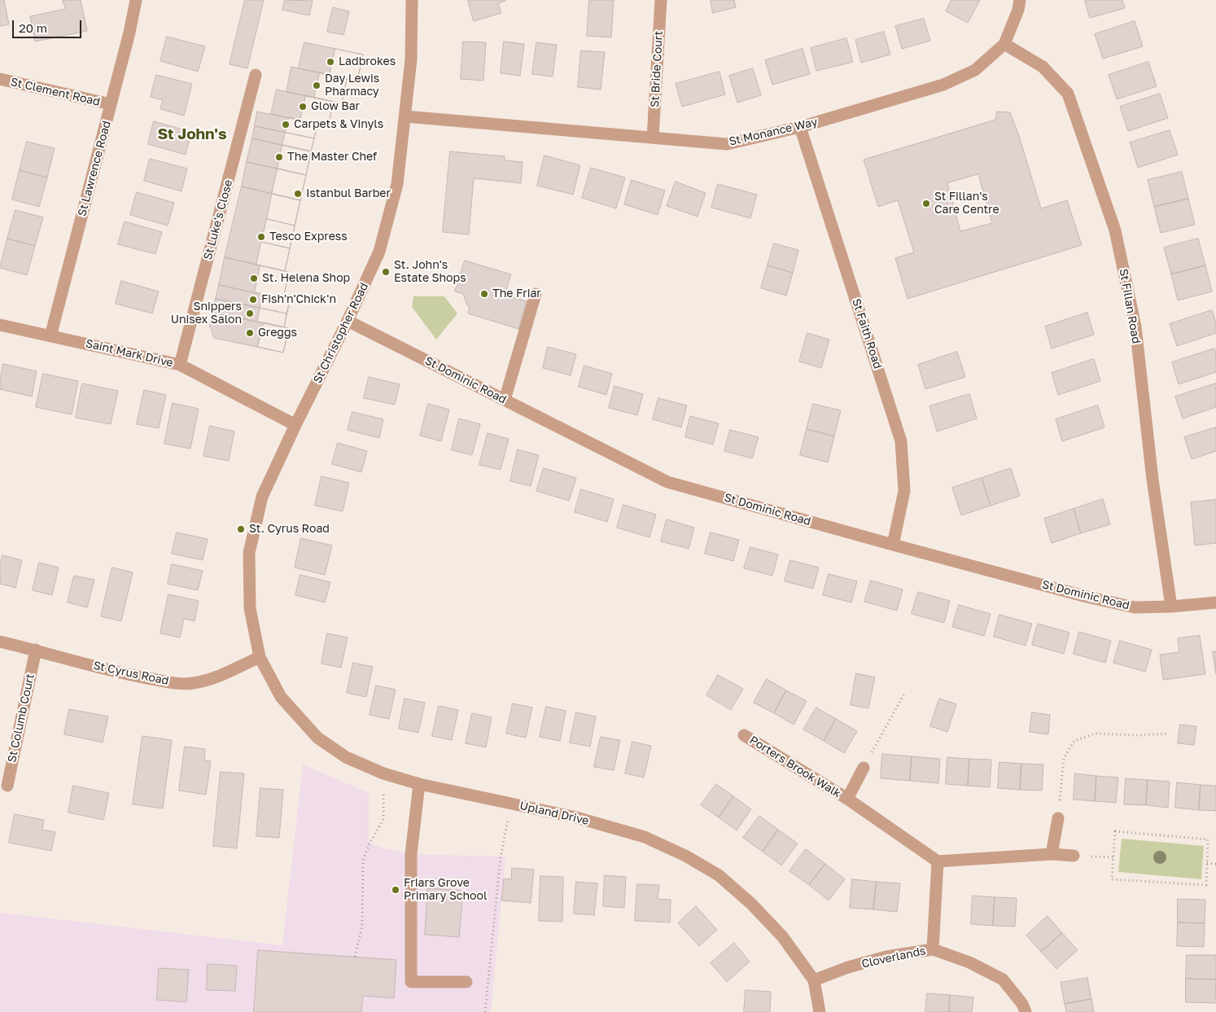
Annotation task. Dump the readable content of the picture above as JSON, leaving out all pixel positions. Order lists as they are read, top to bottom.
{
  "streets": {
    "street": [
      "St Bride Court",
      "St Clement Road",
      "St Monance Way",
      "St Lawrence Road",
      "St Luke's Close",
      "St Fillan Road",
      "St Christopher Road",
      "St Faith Road",
      "Saint Mark Drive",
      "St Dominic Road",
      "St Cyrus Road",
      "St Columb Court",
      "Porters Brook Walk",
      "Upland Drive",
      "Cloverlands"
    ]
  },
  "crossings": [
    ["St Bride Court", "St Monance Way"],
    ["St Clement Road", "St Lawrence Road"],
    ["St Monance Way", "St Fillan Road"],
    ["St Monance Way", "St Christopher Road"],
    ["St Monance Way", "St Faith Road"],
    ["St Lawrence Road", "Saint Mark Drive"],
    ["St Luke's Close", "Saint Mark Drive"],
    ["St Fillan Road", "St Dominic Road"],
    ["St Christopher Road", "Saint Mark Drive"],
    ["St Christopher Road", "St Dominic Road"],
    ["St Christopher Road", "St Cyrus Road"],
    ["St Christopher Road", "Upland Drive"],
    ["St Faith Road", "St Dominic Road"],
    ["St Cyrus Road", "St Columb Court"],
    ["St Cyrus Road", "Upland Drive"],
    ["Upland Drive", "Cloverlands"]
  ],
  "districts": ["St John's"],
  "places": [
    "Ladbrokes",
    "Day Lewis Pharmacy",
    "Glow Bar",
    "Carpets & Vinyls",
    "The Master Chef",
    "Istanbul Barber",
    "St Fillan's Care Centre",
    "Tesco Express",
    "St. John's Estate Shops",
    "St. Helena Shop",
    "The Friar",
    "Fish'n'Chick'n",
    "Snippers Unisex Salon",
    "Greggs",
    "St. Cyrus Road",
    "Friars Grove Primary School"
  ],
  "scale_bar": "20 m"
}
